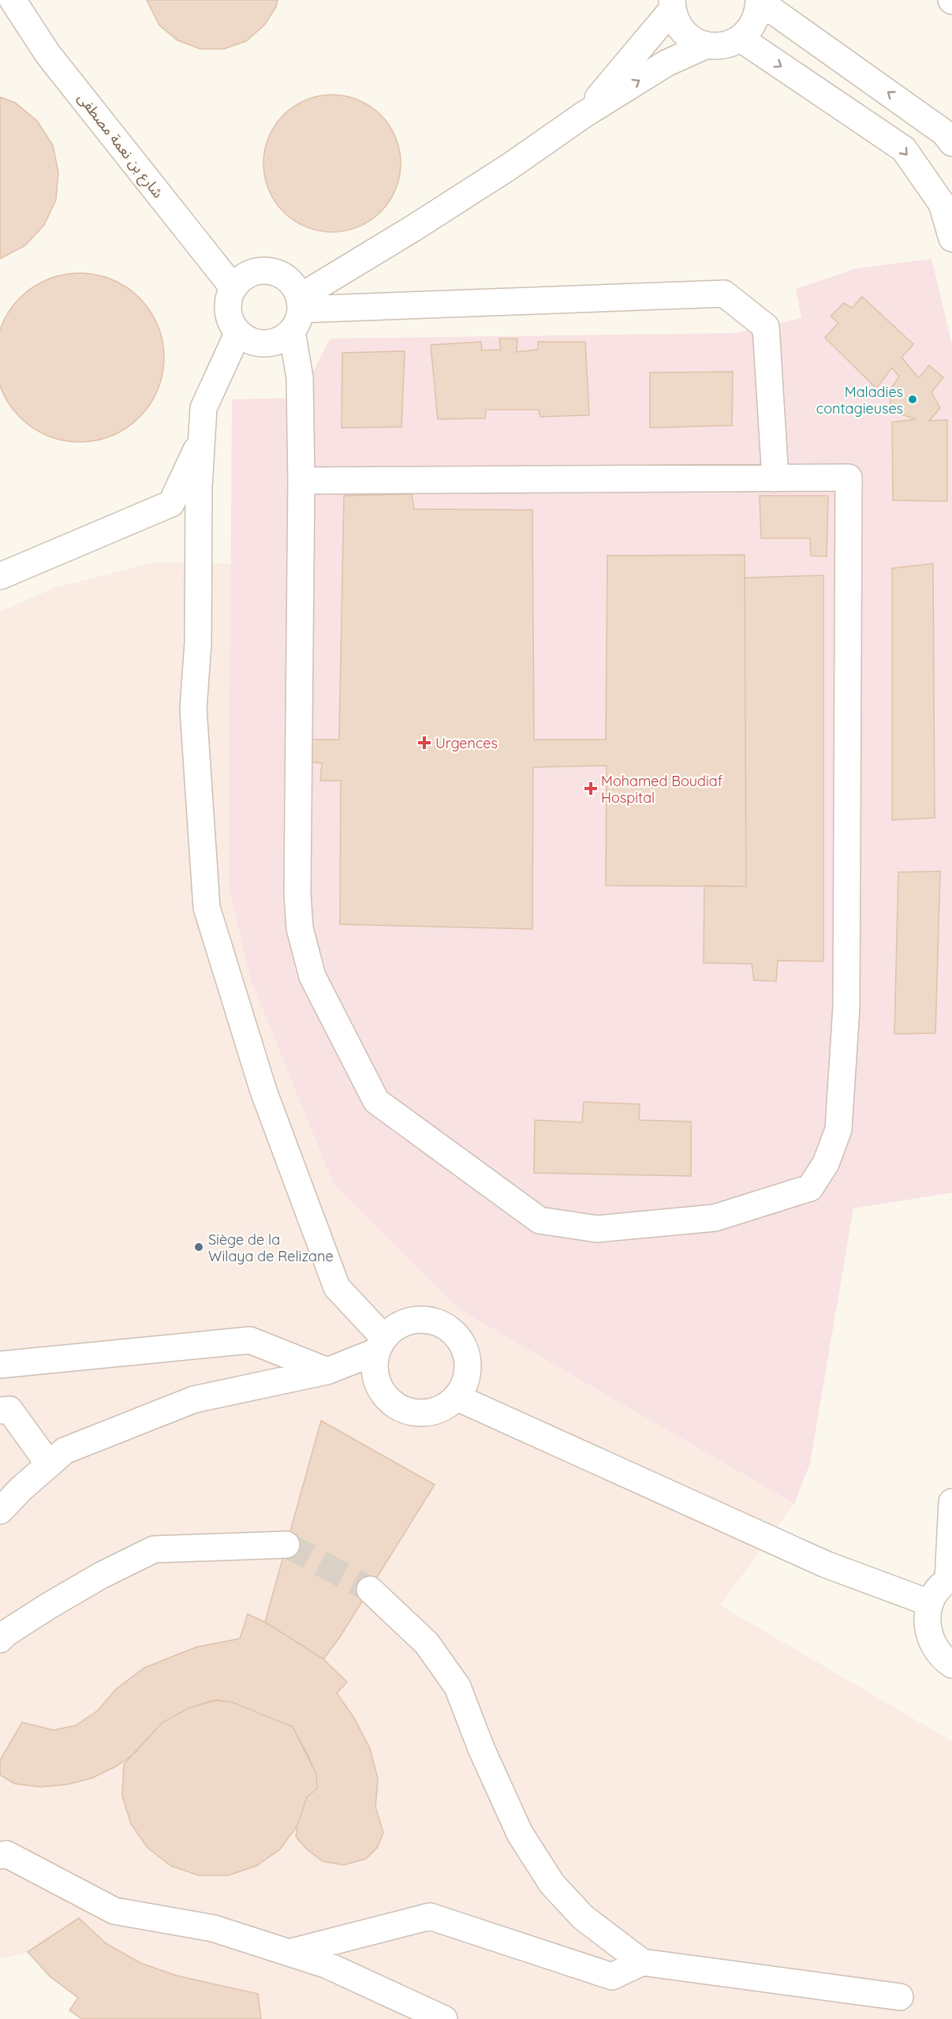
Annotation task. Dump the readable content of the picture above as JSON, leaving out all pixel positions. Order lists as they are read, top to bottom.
{
  "streets": {
    "street": ["شارع بن نعمة مصطفى"]
  },
  "places": {
    "other": ["Maladies contagieuses", "Siège de la Wilaya de Relizane"],
    "health": ["Urgences", "Mohamed Boudiaf Hospital"]
  }
}
